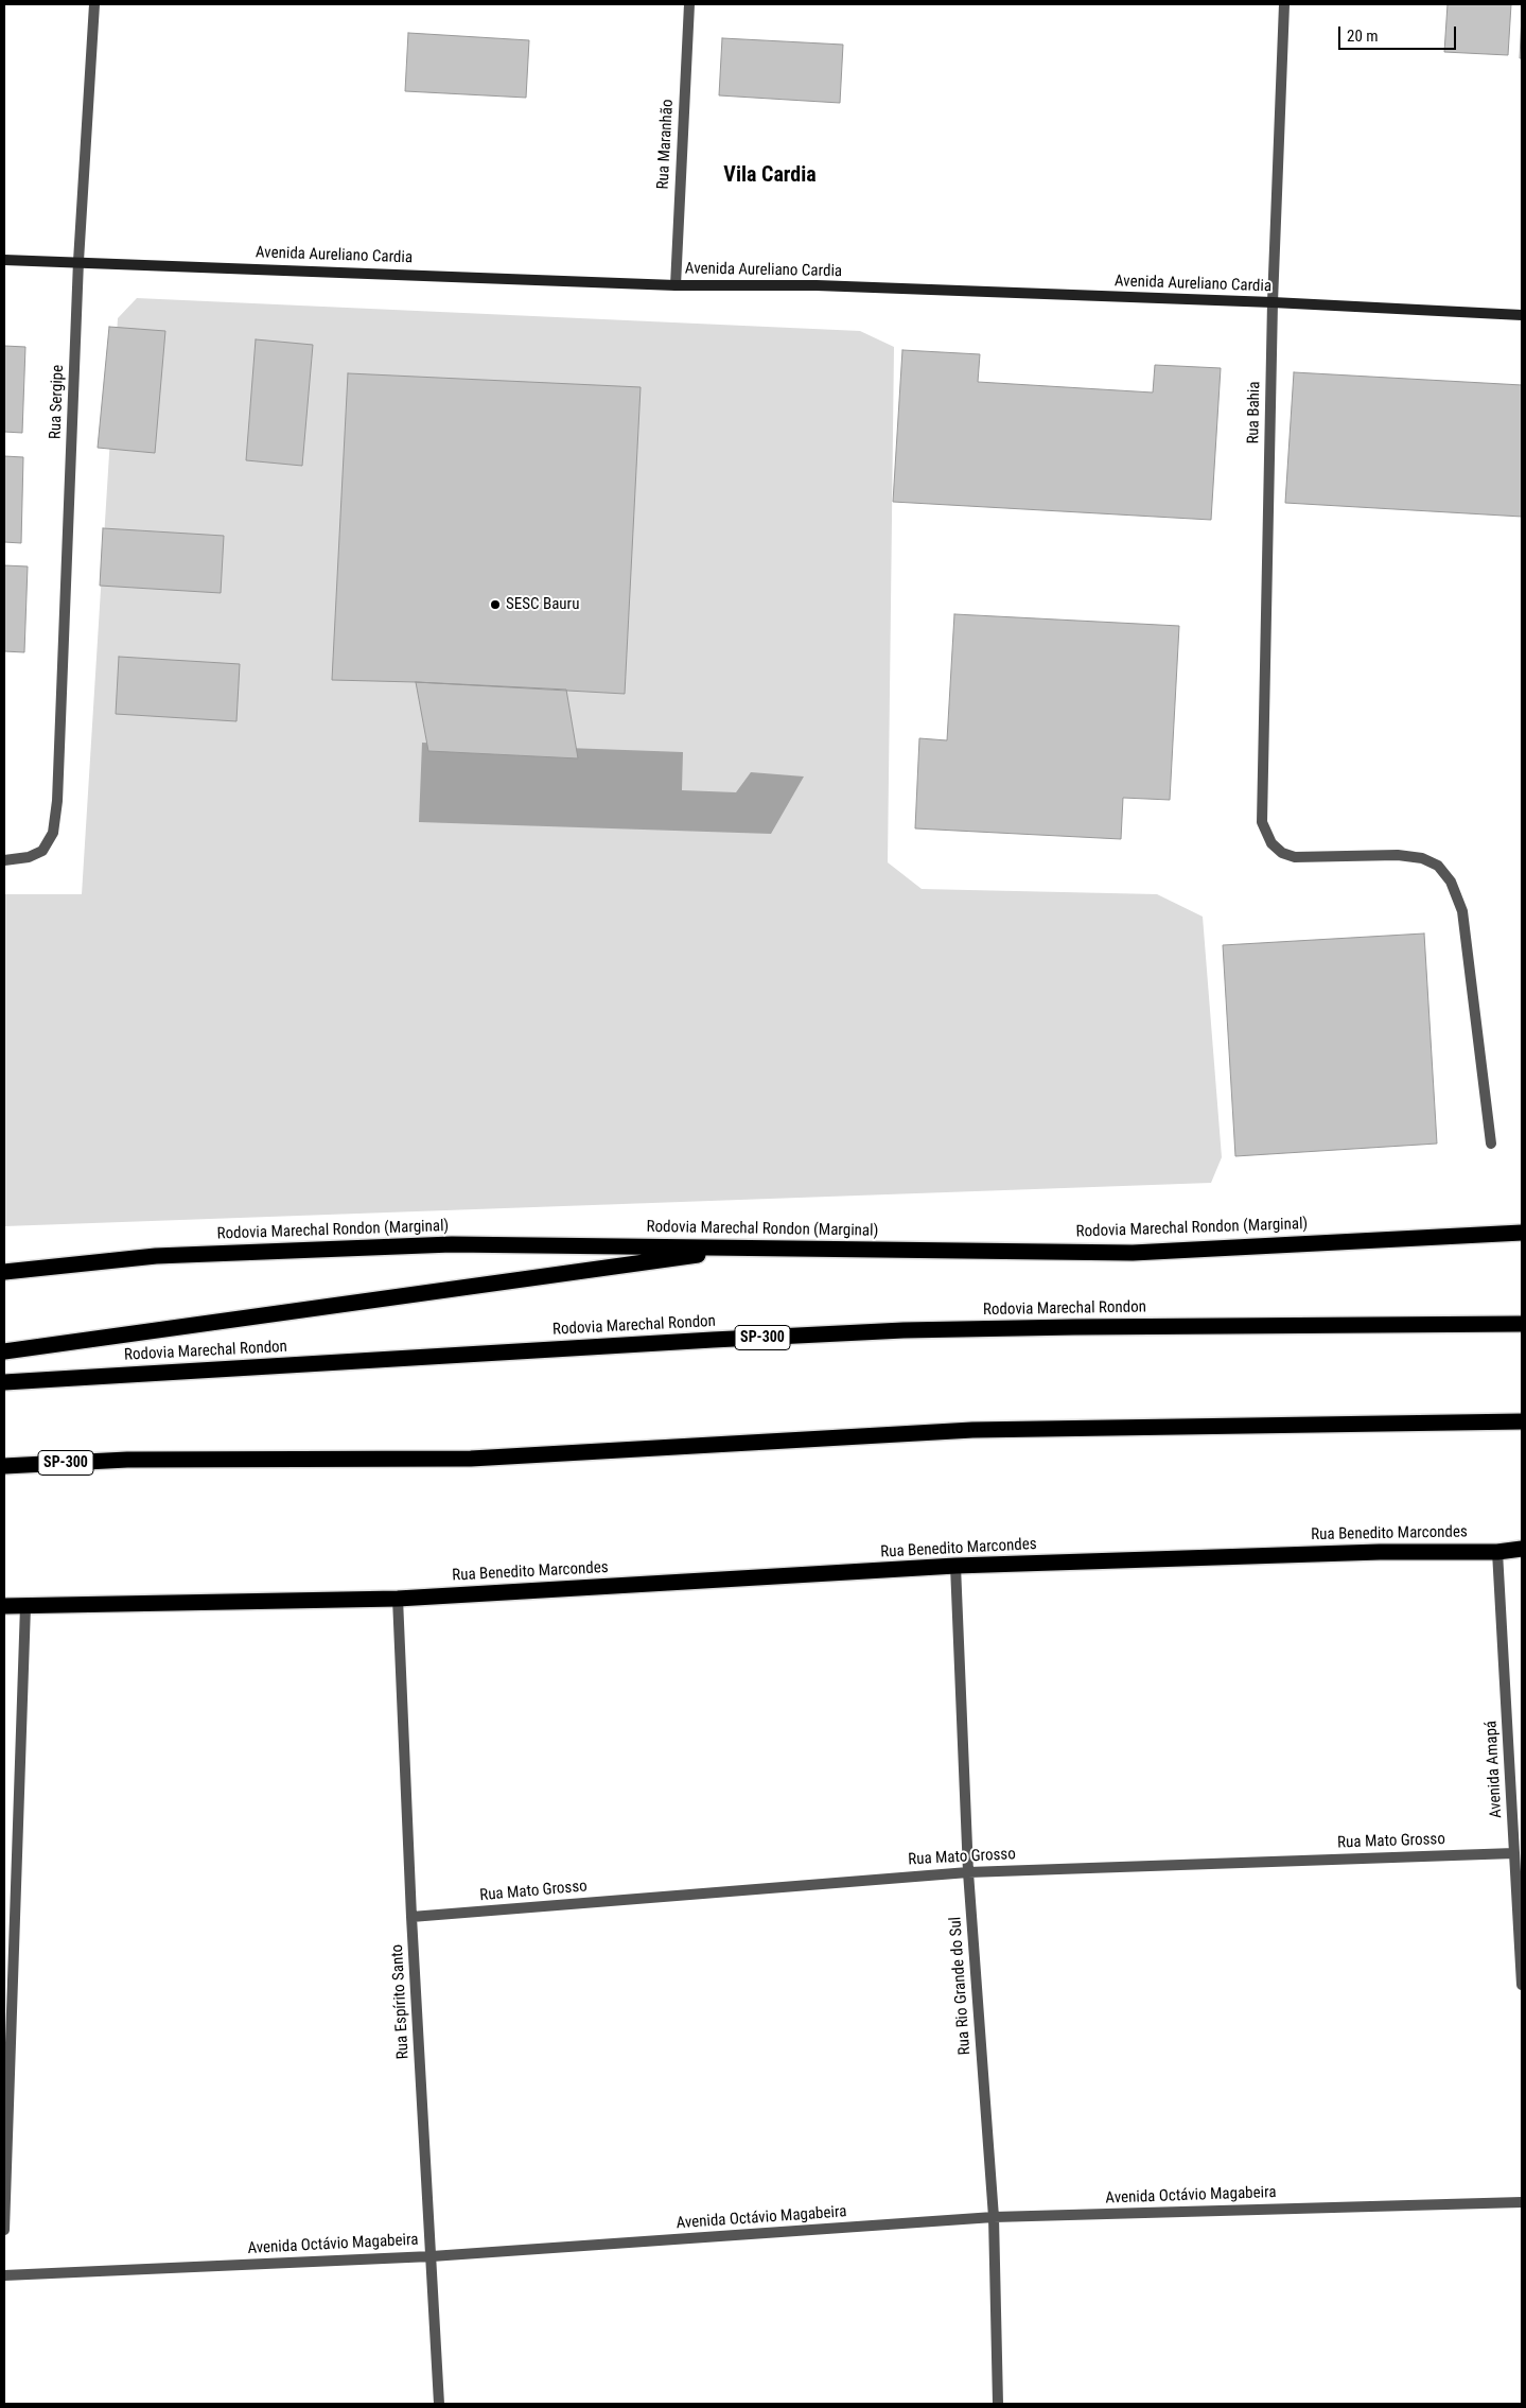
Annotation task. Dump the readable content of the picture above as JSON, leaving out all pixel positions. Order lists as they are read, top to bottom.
{
  "streets": {
    "highway": [
      "Rodovia Marechal Rondon (Marginal)",
      "Rodovia Marechal Rondon",
      "SP-300",
      "Rua Benedito Marcondes"
    ],
    "street": [
      "Rua Maranhão",
      "Avenida Aureliano Cardia",
      "Rua Sergipe",
      "Rua Bahia",
      "Avenida Amapá",
      "Rua Mato Grosso",
      "Rua Rio Grande do Sul",
      "Rua Espírito Santo",
      "Avenida Octávio Magabeira"
    ]
  },
  "crossings": [
    ["Rua Maranhão", "Avenida Aureliano Cardia"],
    ["Avenida Aureliano Cardia", "Rua Sergipe"],
    ["Avenida Aureliano Cardia", "Rua Bahia"],
    ["Rua Benedito Marcondes", "Avenida Amapá"],
    ["Rua Benedito Marcondes", "Rua Rio Grande do Sul"],
    ["Rua Benedito Marcondes", "Rua Espírito Santo"],
    ["Avenida Amapá", "Rua Mato Grosso"],
    ["Rua Mato Grosso", "Rua Rio Grande do Sul"],
    ["Rua Mato Grosso", "Rua Espírito Santo"],
    ["Rua Rio Grande do Sul", "Avenida Octávio Magabeira"],
    ["Rua Espírito Santo", "Avenida Octávio Magabeira"]
  ],
  "districts": ["Vila Cardia"],
  "places": ["SESC Bauru"],
  "scale_bar": "20 m"
}
